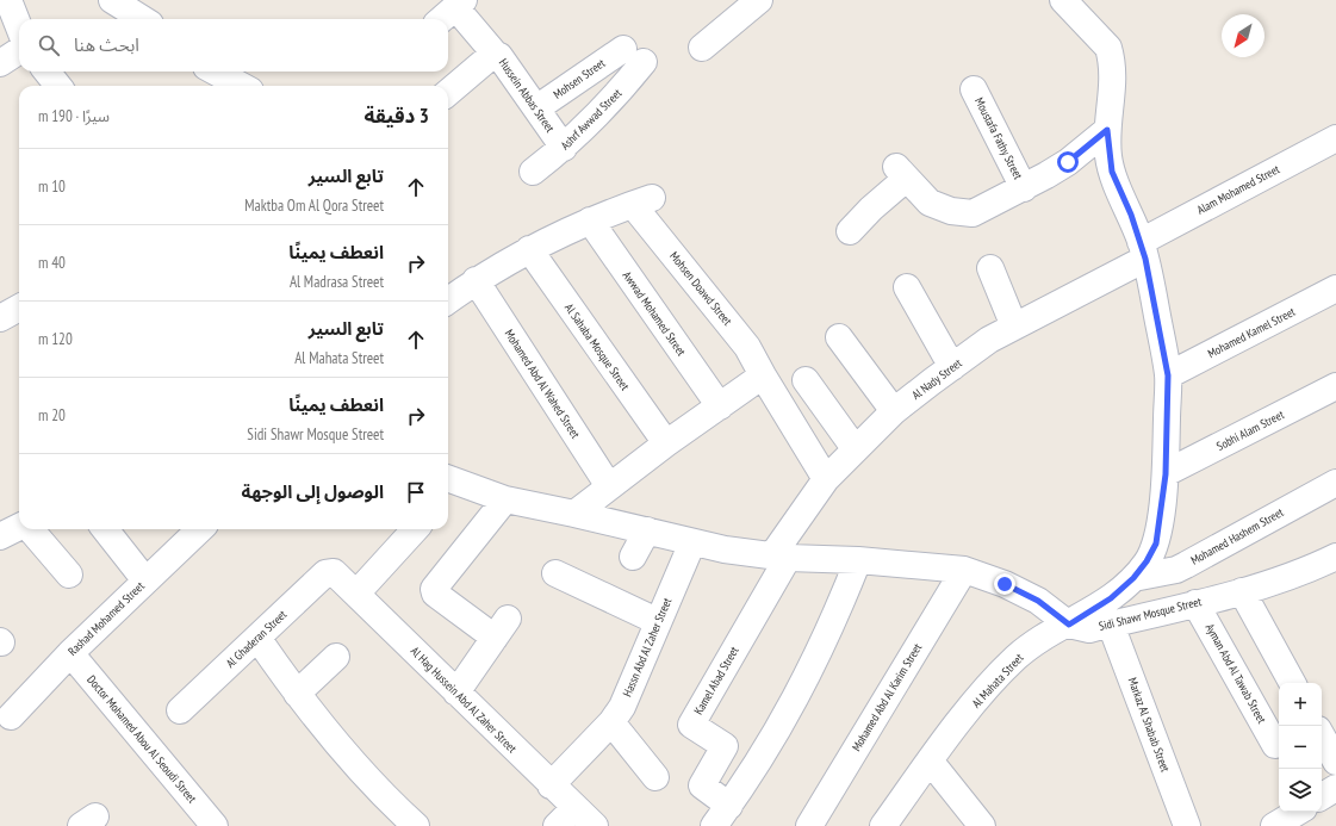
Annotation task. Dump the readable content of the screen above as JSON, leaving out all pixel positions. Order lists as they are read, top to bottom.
{
  "streets": {
    "street": [
      "Mohsen Street",
      "Hussein Abbas Street",
      "Ashrf Awwad Street",
      "Moustafa Fathy Street",
      "Alam Mohamed Street",
      "Mohsen Doawd Street",
      "Awwad Mohamed Street",
      "Mohamed Kamel Street",
      "Al Sahaba Mosque Street",
      "Al Nady Street",
      "Mohamed Abd Al Wahed Street",
      "Sobhi Alam Street",
      "Mohamed Hashem Street",
      "Sidi Shawr Mosque Street",
      "Rashad Mohamed Street",
      "Al Ghaderan Street",
      "Hassn Abd Al Zaher Street",
      "Ayman Abd Al Tawab Street",
      "Kamel Abad Street",
      "Al Mahata Street",
      "Mohamed Abd Al Karim Street",
      "Al Hag Hussein Abd Al Zaher Street",
      "Markaz Al Shabab Street",
      "Doctor Mohamed Abou Al Seoudi Street"
    ]
  },
  "crossings": [
    ["Mohsen Street", "Hussein Abbas Street"],
    ["Mohsen Street", "Ashrf Awwad Street"],
    ["Hussein Abbas Street", "Ashrf Awwad Street"],
    ["Alam Mohamed Street", "Al Nady Street"],
    ["Alam Mohamed Street", "Al Mahata Street"],
    ["Mohsen Doawd Street", "Awwad Mohamed Street"],
    ["Mohsen Doawd Street", "Al Nady Street"],
    ["Mohamed Kamel Street", "Al Mahata Street"],
    ["Al Nady Street", "Sidi Shawr Mosque Street"],
    ["Al Nady Street", "Kamel Abad Street"],
    ["Al Nady Street", "Al Mahata Street"],
    ["Sobhi Alam Street", "Al Mahata Street"],
    ["Mohamed Hashem Street", "Al Mahata Street"],
    ["Sidi Shawr Mosque Street", "Hassn Abd Al Zaher Street"],
    ["Sidi Shawr Mosque Street", "Ayman Abd Al Tawab Street"],
    ["Sidi Shawr Mosque Street", "Kamel Abad Street"],
    ["Sidi Shawr Mosque Street", "Al Mahata Street"],
    ["Sidi Shawr Mosque Street", "Mohamed Abd Al Karim Street"],
    ["Sidi Shawr Mosque Street", "Markaz Al Shabab Street"],
    ["Rashad Mohamed Street", "Doctor Mohamed Abou Al Seoudi Street"],
    ["Al Ghaderan Street", "Al Hag Hussein Abd Al Zaher Street"],
    ["Hassn Abd Al Zaher Street", "Al Hag Hussein Abd Al Zaher Street"]
  ],
  "north": "bottom left",
  "page": {
    "search": "ابحث هنا",
    "heading": ["3 دقيقة", "سيرًا · 190 m"],
    "list": [
      ["تابع السير", "Maktba Om Al Qora Street", "10 m"],
      ["انعطف يمينًا", "Al Madrasa Street", "40 m"],
      ["تابع السير", "Al Mahata Street", "120 m"],
      ["انعطف يمينًا", "Sidi Shawr Mosque Street", "20 m"],
      "الوصول إلى الوجهة"
    ],
    "map_buttons": ["+", "−"]
  }
}
